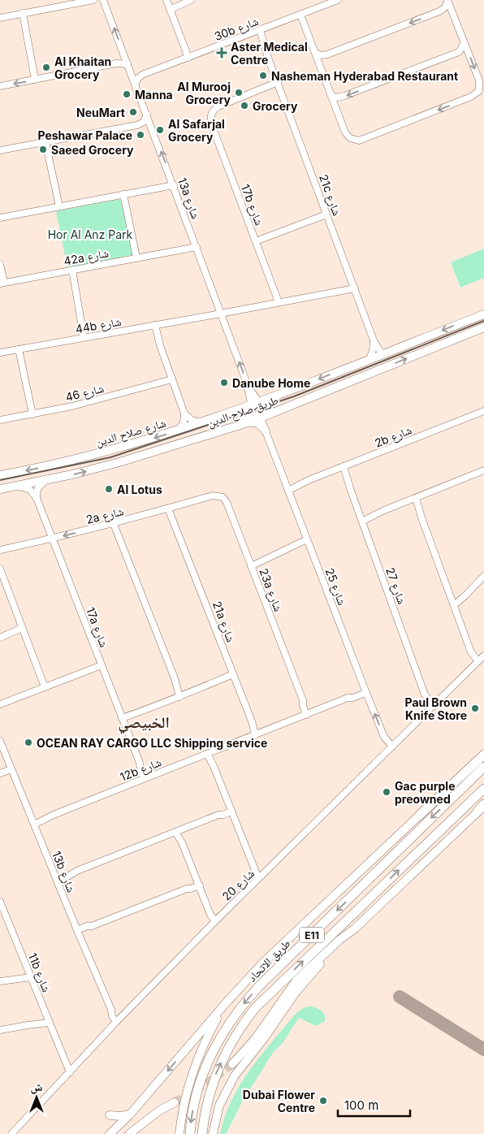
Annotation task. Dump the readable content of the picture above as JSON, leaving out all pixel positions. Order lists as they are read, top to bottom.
{
  "streets": {
    "highway": ["E11", "طريق الاتحاد"],
    "main road": ["طريق صلاح الدين", "شارع صلاح الدين"],
    "street": [
      "30b شارع",
      "21c شارع",
      "13a شارع",
      "17b شارع",
      "42a شارع",
      "44b شارع",
      "شارع 46",
      "2b شارع",
      "2a شارع",
      "شارع 27",
      "شارع 25",
      "23a شارع",
      "21a شارع",
      "17a شارع",
      "12b شارع",
      "13b شارع",
      "شارع 20",
      "11b شارع"
    ]
  },
  "crossings": [
    ["30b شارع", "21c شارع"],
    ["30b شارع", "13a شارع"],
    ["21c شارع", "17b شارع"],
    ["21c شارع", "44b شارع"],
    ["21c شارع", "طريق صلاح الدين"],
    ["13a شارع", "42a شارع"],
    ["13a شارع", "44b شارع"],
    ["17b شارع", "44b شارع"],
    ["طريق صلاح الدين", "شارع صلاح الدين"],
    ["2b شارع", "شارع 27"],
    ["2b شارع", "شارع 25"],
    ["2a شارع", "23a شارع"],
    ["2a شارع", "21a شارع"],
    ["2a شارع", "17a شارع"],
    ["شارع 27", "شارع 20"],
    ["شارع 25", "12b شارع"],
    ["شارع 25", "شارع 20"],
    ["23a شارع", "12b شارع"],
    ["21a شارع", "12b شارع"],
    ["17a شارع", "12b شارع"],
    ["12b شارع", "13b شارع"],
    ["13b شارع", "شارع 20"],
    ["شارع 20", "11b شارع"]
  ],
  "one_way": ["13a شارع", "شارع صلاح الدين"],
  "districts": ["الخبيصي"],
  "parks": ["Hor Al Anz Park"],
  "places": {
    "health": ["Aster Medical Centre"],
    "other": [
      "Al Khaitan Grocery",
      "Nasheman Hyderabad Restaurant",
      "Al Murooj Grocery",
      "Manna",
      "Grocery",
      "NeuMart",
      "Al Safarjal Grocery",
      "Peshawar Palace",
      "Saeed Grocery",
      "Danube Home",
      "Al Lotus",
      "Paul Brown Knife Store",
      "OCEAN RAY CARGO LLC Shipping service",
      "Gac purple preowned",
      "Dubai Flower Centre"
    ]
  },
  "scale_bar": "100 m",
  "north": "top"
}
